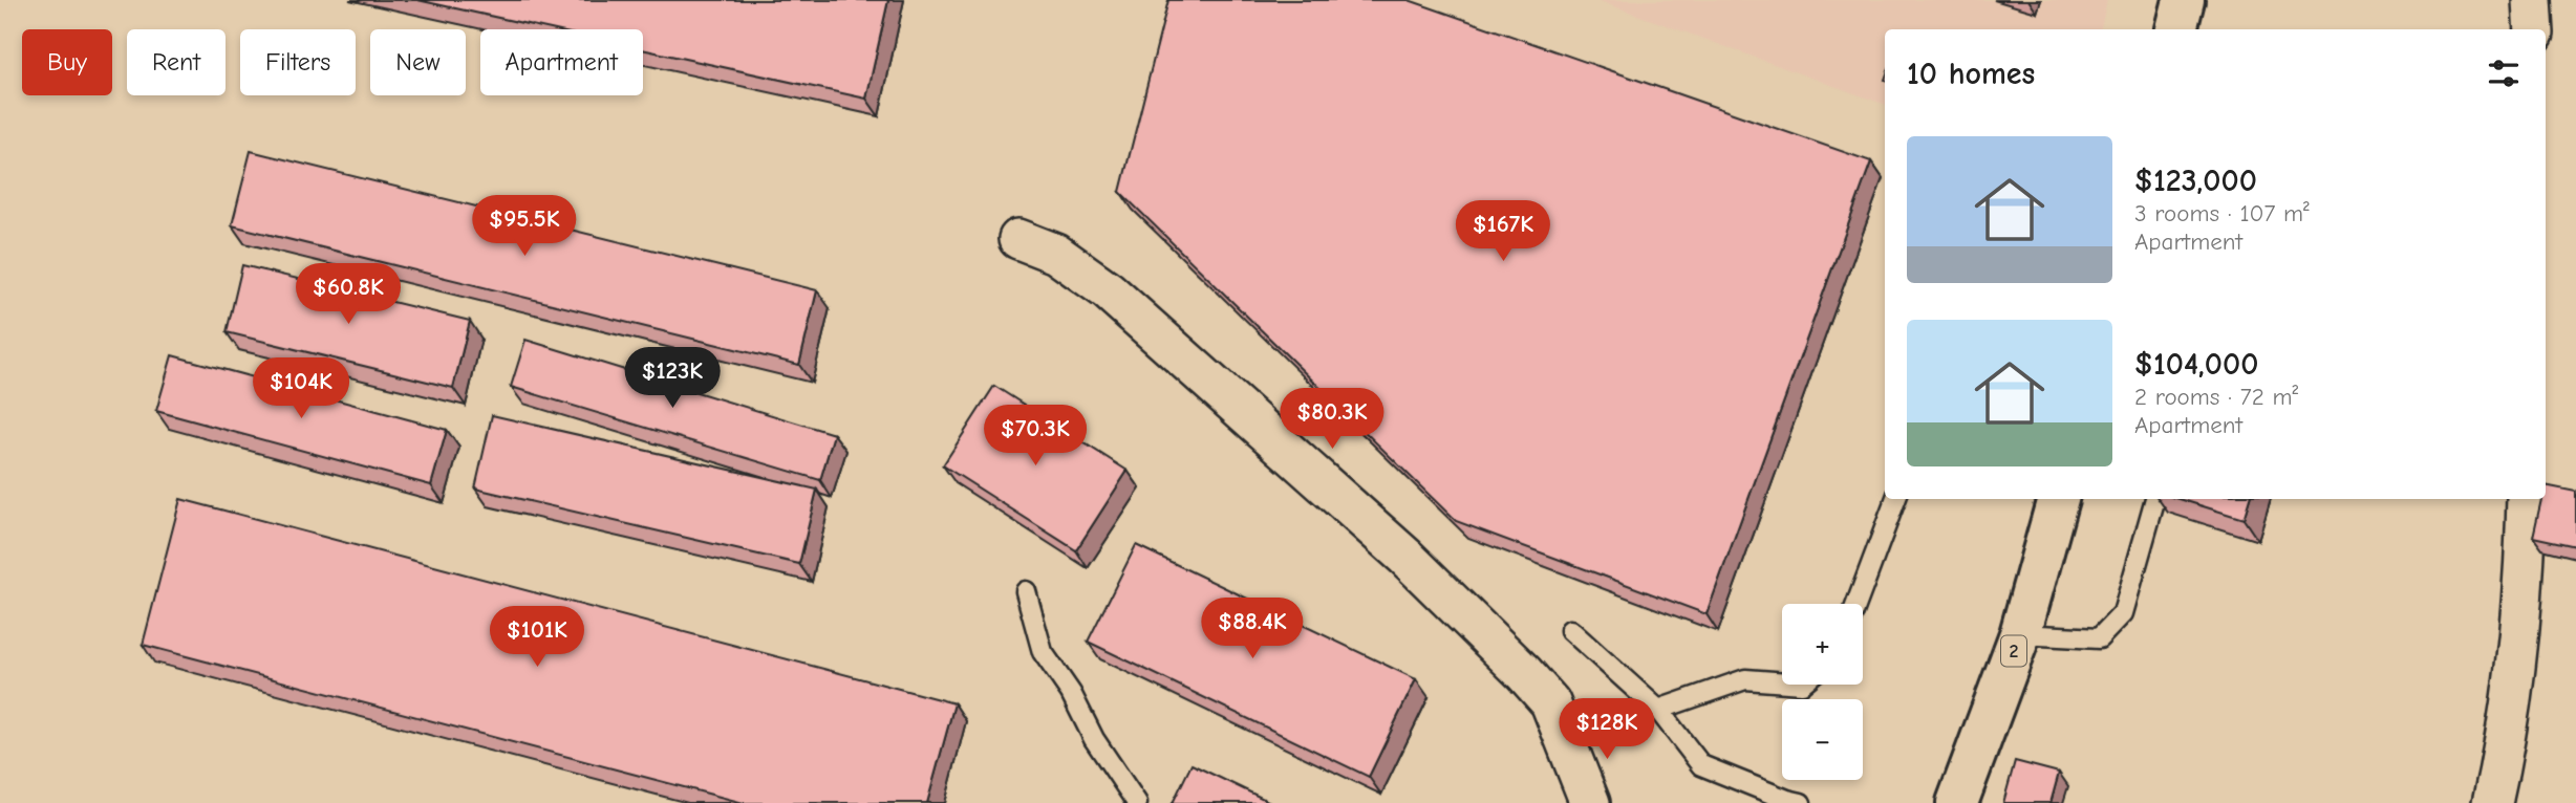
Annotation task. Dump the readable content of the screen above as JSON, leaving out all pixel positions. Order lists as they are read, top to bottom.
{
  "streets": {
    "highway": ["2"]
  },
  "page": {
    "chip": [
      "Buy",
      "Rent",
      "Filters",
      "New",
      "Apartment"
    ],
    "heading": "10 homes",
    "list": [
      {
        "name": "$123,000",
        "note": "3 rooms · 107 m² · Apartment"
      },
      {
        "name": "$104,000",
        "note": "2 rooms · 72 m² · Apartment"
      }
    ],
    "price": [
      "$95.5K",
      "$167K",
      "$60.8K",
      "$123K",
      "$104K",
      "$80.3K",
      "$70.3K",
      "$88.4K",
      "$101K",
      "$128K"
    ],
    "map_buttons": ["+", "−"]
  }
}
